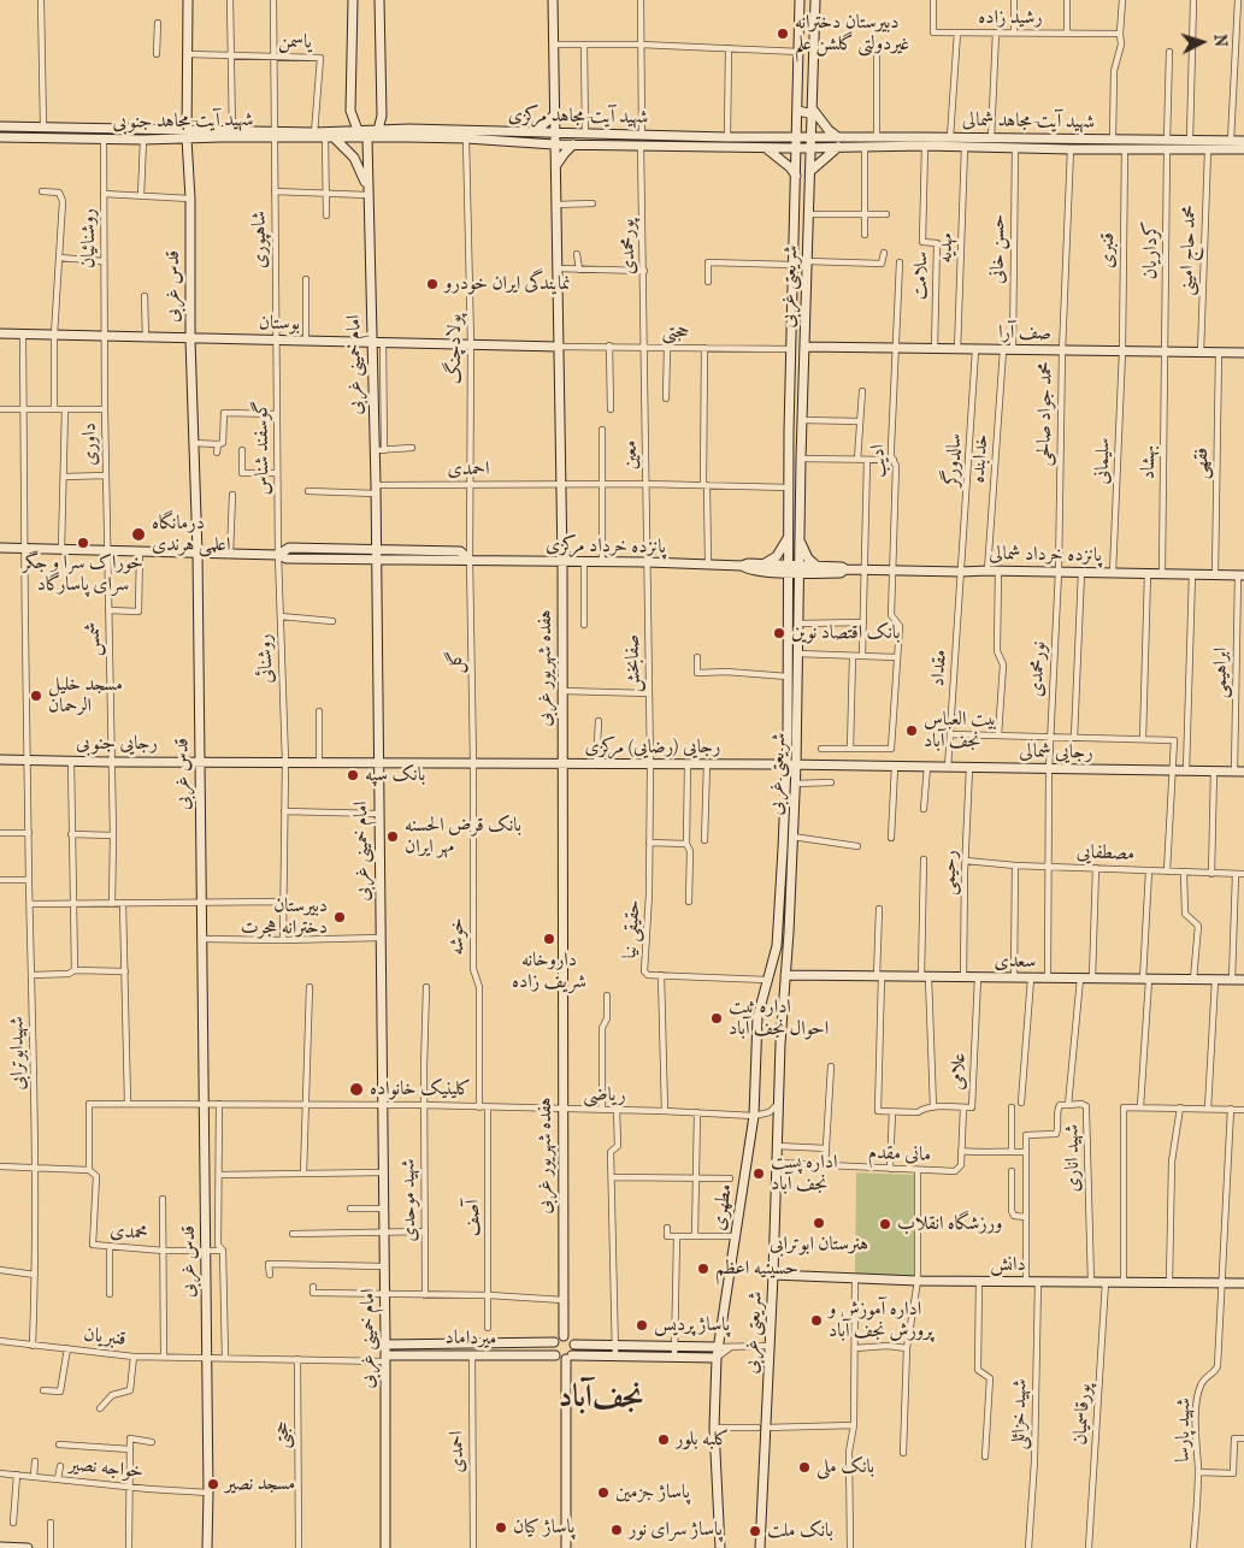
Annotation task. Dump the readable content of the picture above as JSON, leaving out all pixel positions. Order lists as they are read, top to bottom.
{
  "streets": {
    "street": [
      "رشید زاده",
      "یاسمن",
      "شهید آیت-مجاهد مرکزی",
      "شهید آیت-مجاهد جنوبی",
      "شهید آیت-مجاهد شمالی",
      "روشنائیان",
      "شاهپوری",
      "پورمحمدی",
      "مهدیه",
      "حسن خانی",
      "قنبری",
      "کرداریان",
      "محمد حاج امینی",
      "سلامت",
      "قدس غربی",
      "شریعتی غربی",
      "بوستان",
      "حجتی",
      "صف آرا",
      "پولادچنگ",
      "امام خمینی غربی",
      "محمد جواد صالحی",
      "داوری",
      "گوسفند شناس",
      "معین",
      "خدابنده",
      "سالدورگر",
      "ادیب",
      "سلیمانی",
      "بهشاد",
      "فقهی",
      "احمدی",
      "پانزده خرداد مرکزی",
      "پانزده خرداد شمالی",
      "شمس",
      "روشنائی",
      "گل",
      "صفابخش",
      "هفده شهریور غربی",
      "مقداد",
      "نورمحمدی",
      "ابراهیمی",
      "رجایی جنوبی",
      "رجایی (رضایی) مرکزی",
      "رجایی شمالی",
      "مصطفایی",
      "رحیمی",
      "حقیقی نیا",
      "خوشه",
      "سعدی",
      "شهیدابوترابی",
      "علامی",
      "ریاضی",
      "مانی مقدم",
      "شهید اناری",
      "شهید موحدی",
      "مطهری",
      "آصف",
      "محمدی",
      "دانش",
      "قنبریان",
      "میرداماد",
      "شهید خزائلی",
      "پورقاسمیان",
      "شهید پارسا",
      "خواجه نصیر"
    ]
  },
  "crossings": [
    ["یاسمن", "شهید آیت-مجاهد جنوبی"],
    ["یاسمن", "شاهپوری"],
    ["یاسمن", "قدس غربی"],
    ["شهید آیت-مجاهد مرکزی", "شهید آیت-مجاهد جنوبی"],
    ["شهید آیت-مجاهد مرکزی", "شهید آیت-مجاهد شمالی"],
    ["شهید آیت-مجاهد مرکزی", "پورمحمدی"],
    ["شهید آیت-مجاهد مرکزی", "شریعتی غربی"],
    ["شهید آیت-مجاهد مرکزی", "پولادچنگ"],
    ["شهید آیت-مجاهد مرکزی", "امام خمینی غربی"],
    ["شهید آیت-مجاهد مرکزی", "هفده شهریور غربی"],
    ["شهید آیت-مجاهد جنوبی", "روشنائیان"],
    ["شهید آیت-مجاهد جنوبی", "شاهپوری"],
    ["شهید آیت-مجاهد جنوبی", "قدس غربی"],
    ["شهید آیت-مجاهد جنوبی", "امام خمینی غربی"],
    ["شهید آیت-مجاهد شمالی", "مهدیه"],
    ["شهید آیت-مجاهد شمالی", "حسن خانی"],
    ["شهید آیت-مجاهد شمالی", "قنبری"],
    ["شهید آیت-مجاهد شمالی", "کرداریان"],
    ["شهید آیت-مجاهد شمالی", "محمد حاج امینی"],
    ["شهید آیت-مجاهد شمالی", "سلامت"],
    ["شهید آیت-مجاهد شمالی", "شریعتی غربی"],
    ["شهید آیت-مجاهد شمالی", "محمد جواد صالحی"],
    ["روشنائیان", "بوستان"],
    ["روشنائیان", "داوری"],
    ["شاهپوری", "بوستان"],
    ["شاهپوری", "گوسفند شناس"],
    ["پورمحمدی", "حجتی"],
    ["پورمحمدی", "معین"],
    ["مهدیه", "صف آرا"],
    ["حسن خانی", "صف آرا"],
    ["حسن خانی", "خدابنده"],
    ["قنبری", "صف آرا"],
    ["قنبری", "سلیمانی"],
    ["کرداریان", "صف آرا"],
    ["کرداریان", "بهشاد"],
    ["محمد حاج امینی", "صف آرا"],
    ["سلامت", "صف آرا"],
    ["قدس غربی", "بوستان"],
    ["قدس غربی", "رجایی جنوبی"],
    ["قدس غربی", "ریاضی"],
    ["قدس غربی", "محمدی"],
    ["قدس غربی", "قنبریان"],
    ["قدس غربی", "خواجه نصیر"],
    ["شریعتی غربی", "حجتی"],
    ["شریعتی غربی", "صف آرا"],
    ["شریعتی غربی", "احمدی"],
    ["شریعتی غربی", "پانزده خرداد مرکزی"],
    ["شریعتی غربی", "پانزده خرداد شمالی"],
    ["شریعتی غربی", "رجایی (رضایی) مرکزی"],
    ["شریعتی غربی", "رجایی شمالی"],
    ["شریعتی غربی", "سعدی"],
    ["شریعتی غربی", "ریاضی"],
    ["شریعتی غربی", "مانی مقدم"],
    ["شریعتی غربی", "مطهری"],
    ["شریعتی غربی", "دانش"],
    ["بوستان", "حجتی"],
    ["بوستان", "پولادچنگ"],
    ["بوستان", "امام خمینی غربی"],
    ["بوستان", "داوری"],
    ["بوستان", "گوسفند شناس"],
    ["بوستان", "هفده شهریور غربی"],
    ["بوستان", "شهیدابوترابی"],
    ["حجتی", "معین"],
    ["حجتی", "هفده شهریور غربی"],
    ["حجتی", "قنبریان"],
    ["صف آرا", "محمد جواد صالحی"],
    ["صف آرا", "خدابنده"],
    ["صف آرا", "سالدورگر"],
    ["صف آرا", "ادیب"],
    ["صف آرا", "سلیمانی"],
    ["صف آرا", "بهشاد"],
    ["صف آرا", "فقهی"],
    ["پولادچنگ", "احمدی"],
    ["پولادچنگ", "پانزده خرداد مرکزی"],
    ["پولادچنگ", "گل"],
    ["امام خمینی غربی", "احمدی"],
    ["امام خمینی غربی", "پانزده خرداد مرکزی"],
    ["امام خمینی غربی", "رجایی جنوبی"],
    ["امام خمینی غربی", "رجایی (رضایی) مرکزی"],
    ["امام خمینی غربی", "ریاضی"],
    ["امام خمینی غربی", "قنبریان"],
    ["امام خمینی غربی", "میرداماد"],
    ["محمد جواد صالحی", "پانزده خرداد شمالی"],
    ["محمد جواد صالحی", "نورمحمدی"],
    ["داوری", "شمس"],
    ["گوسفند شناس", "پانزده خرداد مرکزی"],
    ["گوسفند شناس", "روشنائی"],
    ["معین", "احمدی"],
    ["معین", "پانزده خرداد مرکزی"],
    ["معین", "صفابخش"],
    ["خدابنده", "پانزده خرداد شمالی"],
    ["سالدورگر", "پانزده خرداد شمالی"],
    ["سالدورگر", "مقداد"],
    ["ادیب", "پانزده خرداد شمالی"],
    ["سلیمانی", "پانزده خرداد شمالی"],
    ["بهشاد", "پانزده خرداد شمالی"],
    ["فقهی", "پانزده خرداد شمالی"],
    ["احمدی", "هفده شهریور غربی"],
    ["احمدی", "میرداماد"],
    ["پانزده خرداد مرکزی", "پانزده خرداد شمالی"],
    ["پانزده خرداد مرکزی", "روشنائی"],
    ["پانزده خرداد مرکزی", "گل"],
    ["پانزده خرداد مرکزی", "صفابخش"],
    ["پانزده خرداد مرکزی", "هفده شهریور غربی"],
    ["پانزده خرداد شمالی", "مقداد"],
    ["پانزده خرداد شمالی", "نورمحمدی"],
    ["پانزده خرداد شمالی", "ابراهیمی"],
    ["شمس", "رجایی جنوبی"],
    ["روشنائی", "رجایی جنوبی"],
    ["گل", "رجایی (رضایی) مرکزی"],
    ["گل", "خوشه"],
    ["صفابخش", "رجایی (رضایی) مرکزی"],
    ["صفابخش", "حقیقی نیا"],
    ["هفده شهریور غربی", "رجایی (رضایی) مرکزی"],
    ["هفده شهریور غربی", "ریاضی"],
    ["هفده شهریور غربی", "میرداماد"],
    ["مقداد", "رجایی شمالی"],
    ["نورمحمدی", "رجایی شمالی"],
    ["ابراهیمی", "رجایی شمالی"],
    ["رجایی جنوبی", "رجایی (رضایی) مرکزی"],
    ["رجایی جنوبی", "شهیدابوترابی"],
    ["رجایی (رضایی) مرکزی", "رجایی شمالی"],
    ["رجایی (رضایی) مرکزی", "حقیقی نیا"],
    ["رجایی (رضایی) مرکزی", "خوشه"],
    ["رجایی شمالی", "رحیمی"],
    ["مصطفایی", "رحیمی"],
    ["رحیمی", "سعدی"],
    ["حقیقی نیا", "مطهری"],
    ["خوشه", "ریاضی"],
    ["سعدی", "علامی"],
    ["سعدی", "شهید اناری"],
    ["شهیدابوترابی", "قنبریان"],
    ["علامی", "مانی مقدم"],
    ["ریاضی", "شهید موحدی"],
    ["ریاضی", "مطهری"],
    ["ریاضی", "آصف"],
    ["شهید اناری", "دانش"],
    ["دانش", "شهید خزائلی"],
    ["دانش", "پورقاسمیان"],
    ["دانش", "شهید پارسا"],
    ["قنبریان", "میرداماد"]
  ],
  "districts": ["نجف‌آباد"],
  "places": [
    "دبیرستان دخترانه غیردولتی گلشن علم",
    "نمایندگی ایران خودرو",
    "درمانگاه اعلمی هرندی",
    "خوراک سرا و جگر سرای پاسارگاد",
    "بانک اقتصاد نوین",
    "مسجد خلیل الرحمان",
    "بیت العباس نجف آباد",
    "بانک سپه",
    "بانک قرض الحسنه مهر ایران",
    "دبیرستان دخترانه هجرت",
    "داروخانه شریف زاده",
    "اداره ثبت احوال نجف آباد",
    "کلینیک خانواده",
    "اداره پست نجف آباد",
    "هنرستان ابوترابی",
    "ورزشگاه انقلاب",
    "حسینیه اعظم",
    "اداره آموزش و پرورش نجف آباد",
    "پاساژ پردیس",
    "کلبه بلور",
    "بانک ملی",
    "مسجد نصیر",
    "پاساژ جزمین",
    "پاساژ کیان",
    "پاساژ سرای نور",
    "بانک ملت"
  ],
  "north": "right"
}
